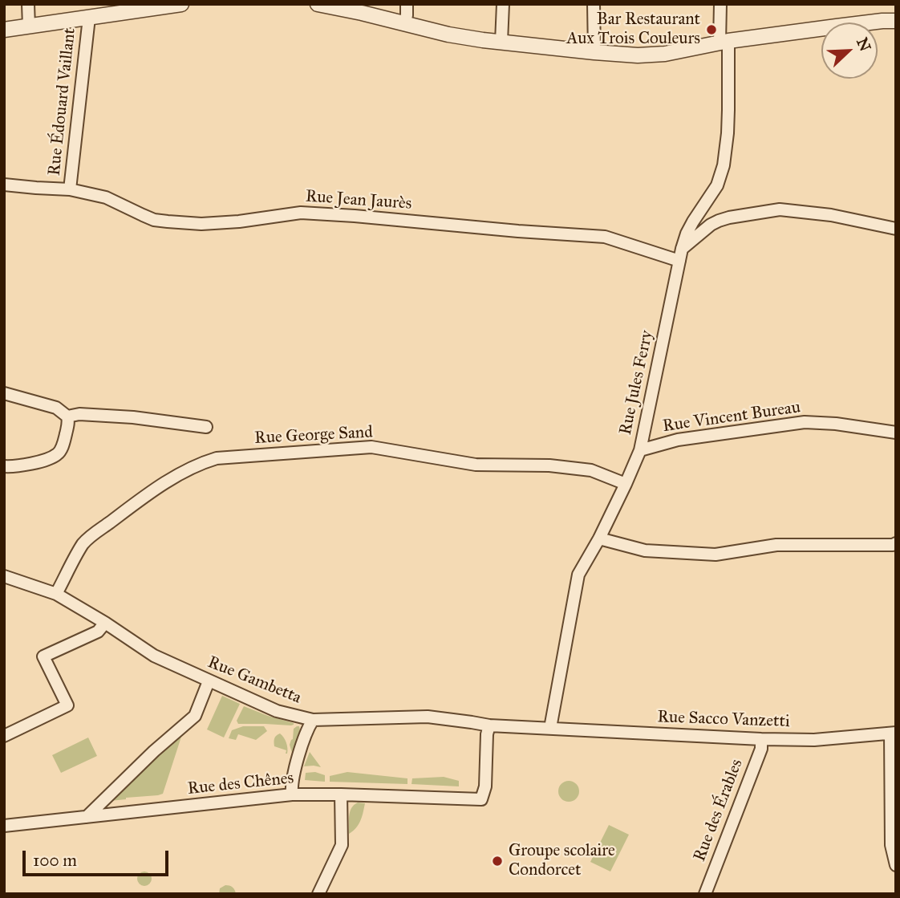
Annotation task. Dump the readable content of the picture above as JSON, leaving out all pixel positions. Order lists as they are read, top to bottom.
{
  "streets": {
    "street": [
      "Rue Édouard Vaillant",
      "Rue Jean Jaurès",
      "Rue Jules Ferry",
      "Rue Vincent Bureau",
      "Rue George Sand",
      "Rue Gambetta",
      "Rue Sacco Vanzetti",
      "Rue des Chênes",
      "Rue des Érables"
    ]
  },
  "crossings": [
    ["Rue Édouard Vaillant", "Rue Jean Jaurès"],
    ["Rue Jean Jaurès", "Rue Jules Ferry"],
    ["Rue Jules Ferry", "Rue Vincent Bureau"],
    ["Rue Jules Ferry", "Rue George Sand"],
    ["Rue Jules Ferry", "Rue Gambetta"],
    ["Rue Jules Ferry", "Rue Sacco Vanzetti"],
    ["Rue George Sand", "Rue Gambetta"],
    ["Rue Gambetta", "Rue Sacco Vanzetti"],
    ["Rue Gambetta", "Rue des Chênes"],
    ["Rue Sacco Vanzetti", "Rue des Érables"]
  ],
  "places": ["Bar Restaurant Aux Trois Couleurs", "Groupe scolaire Condorcet"],
  "scale_bar": "100 m",
  "north": "top right"
}
